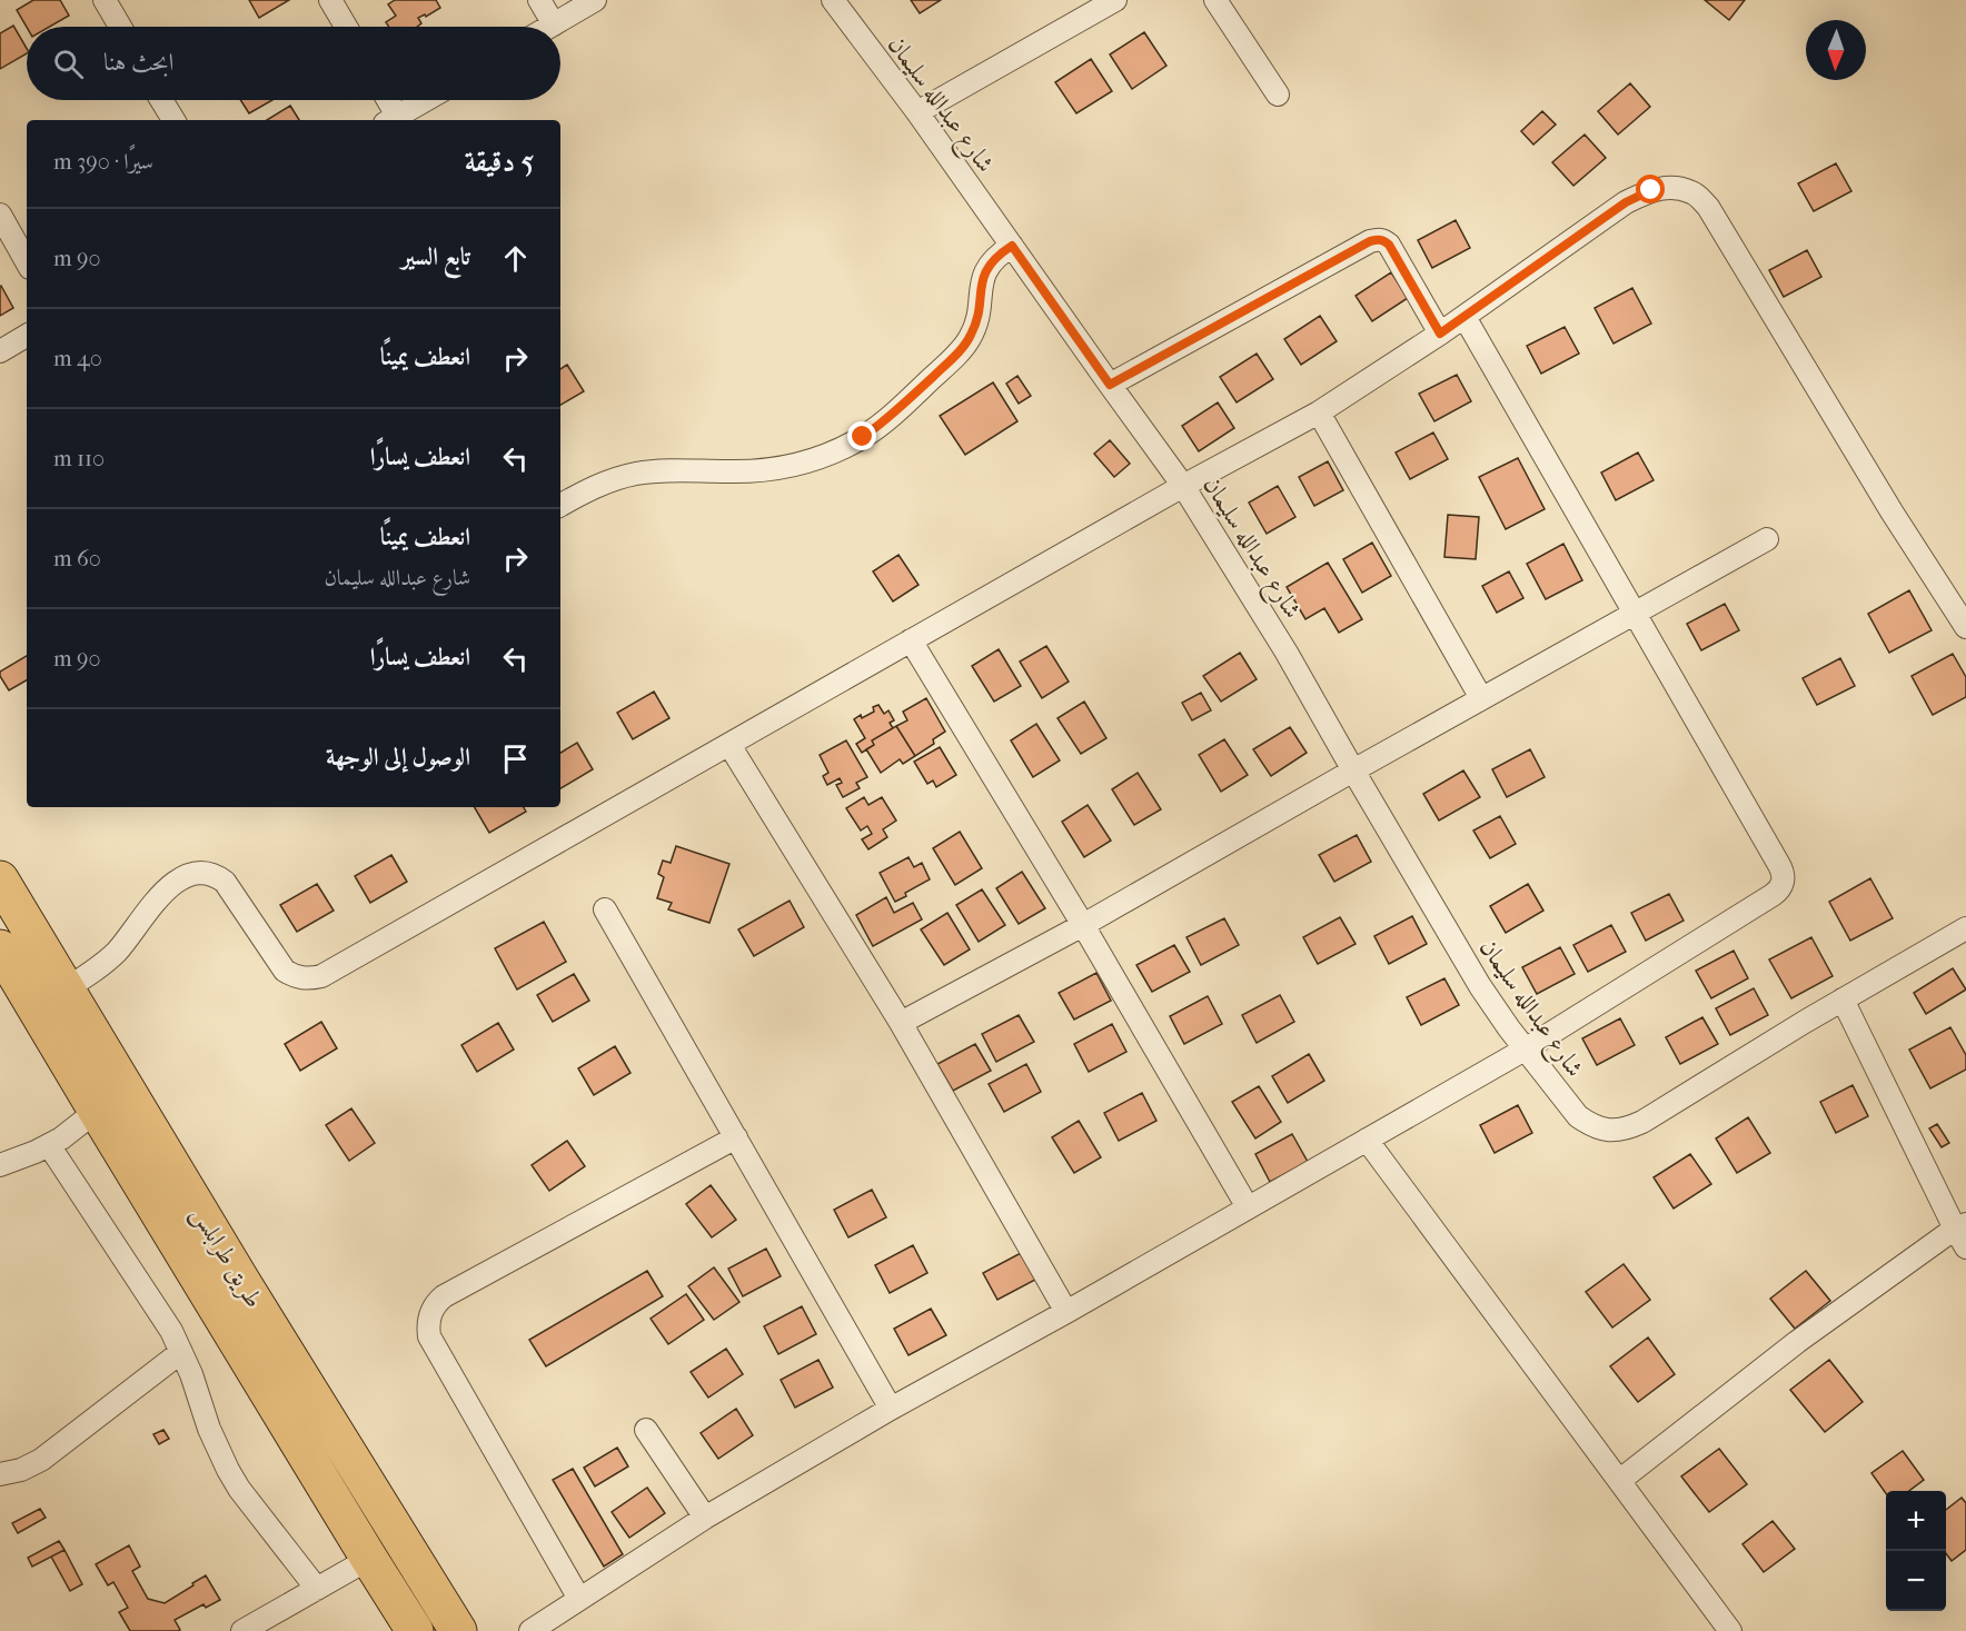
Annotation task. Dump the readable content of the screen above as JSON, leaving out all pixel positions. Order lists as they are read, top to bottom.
{
  "streets": {
    "highway": ["طريق طرابلس"],
    "street": ["شارع عبدالله سليمان"]
  },
  "north": "bottom",
  "page": {
    "search": "ابحث هنا",
    "heading": ["5 دقيقة", "سيرًا · 390 m"],
    "list": [
      ["تابع السير", "90 m"],
      ["انعطف يمينًا", "40 m"],
      ["انعطف يسارًا", "110 m"],
      ["انعطف يمينًا", "شارع عبدالله سليمان", "60 m"],
      ["انعطف يسارًا", "90 m"],
      "الوصول إلى الوجهة"
    ],
    "map_buttons": ["+", "−"]
  }
}
